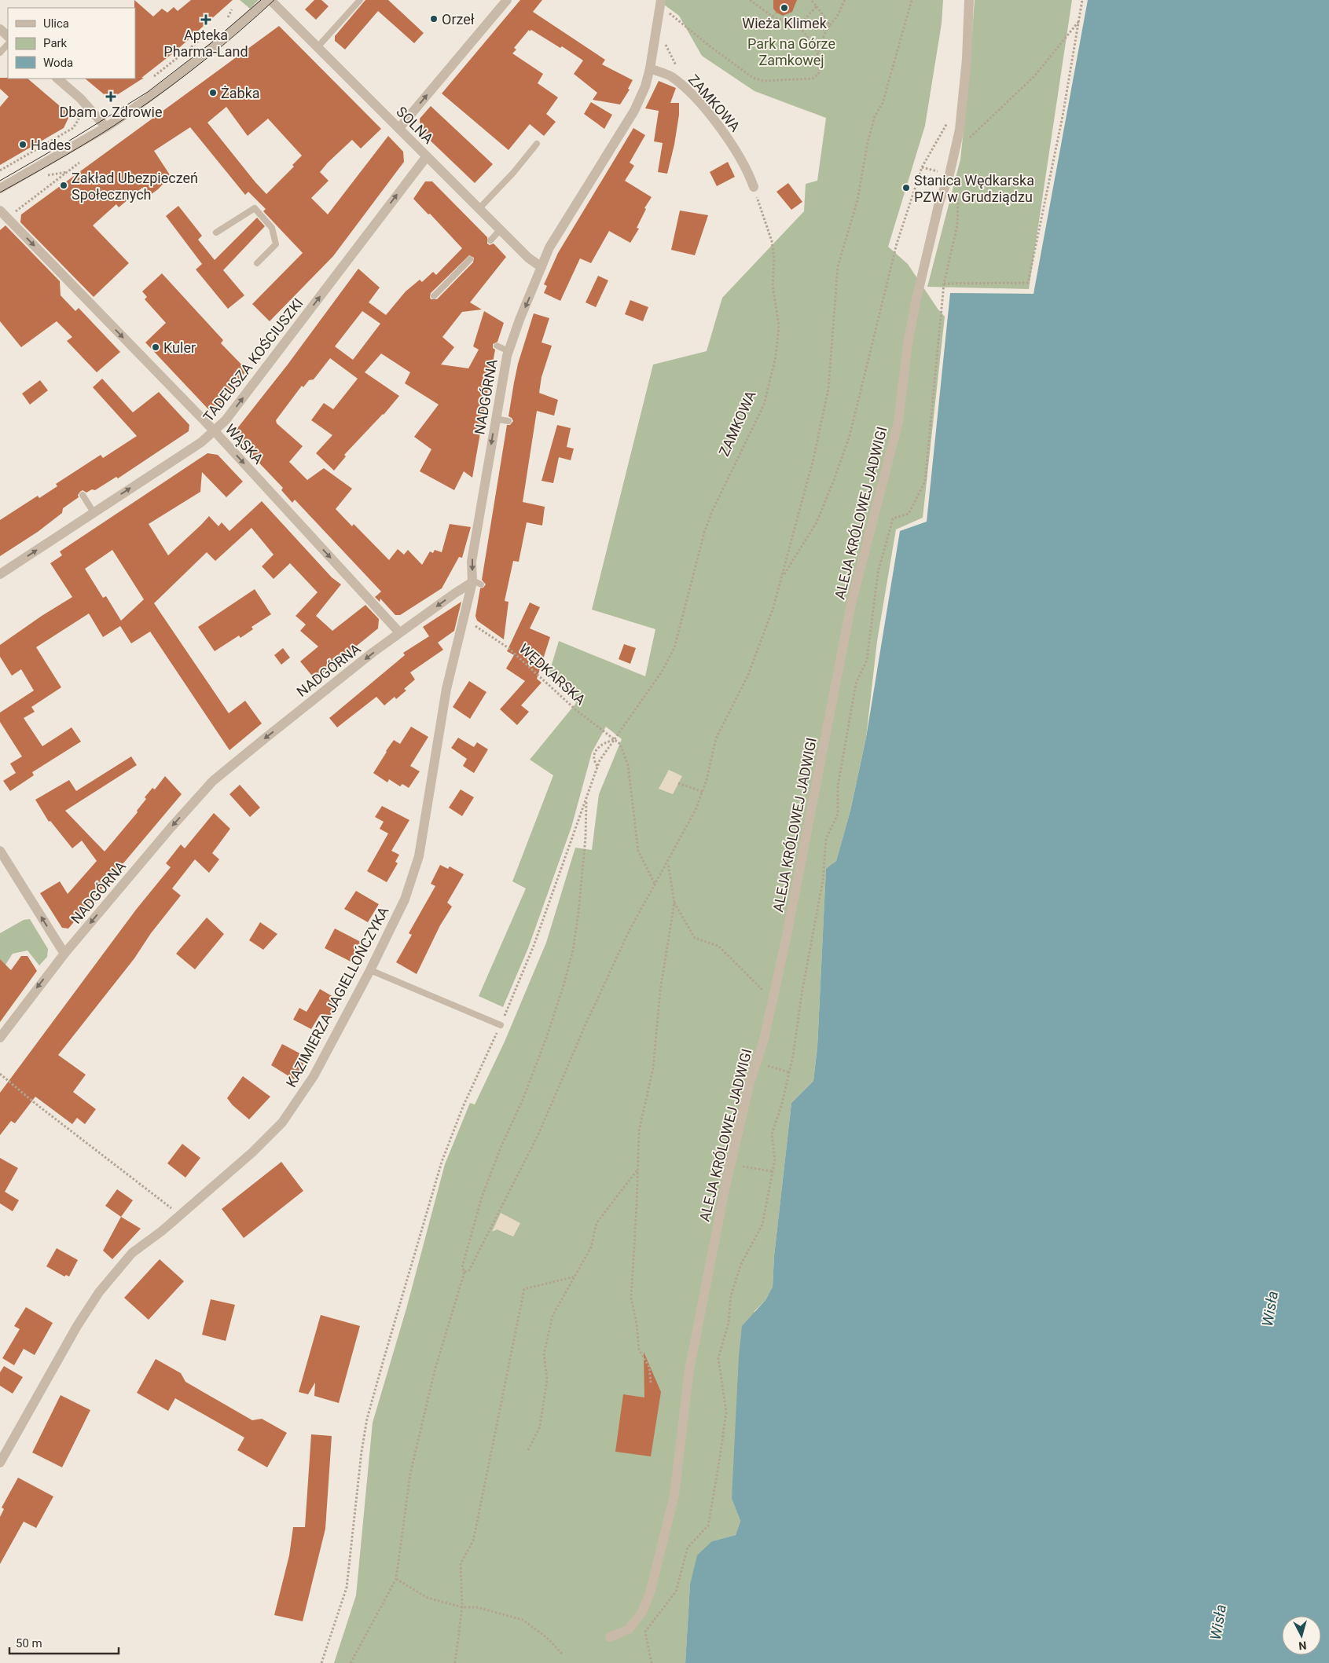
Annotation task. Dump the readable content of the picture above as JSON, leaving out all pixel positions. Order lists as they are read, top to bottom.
{
  "streets": {
    "street": [
      "ZAMKOWA",
      "SOLNA",
      "TADEUSZA KOŚCIUSZKI",
      "NADGÓRNA",
      "WĄSKA",
      "ALEJA KRÓLOWEJ JADWIGI",
      "KAZIMIERZA JAGIELLOŃCZYKA"
    ],
    "path": ["WĘDKARSKA"]
  },
  "crossings": [
    ["ZAMKOWA", "WĘDKARSKA"],
    ["SOLNA", "TADEUSZA KOŚCIUSZKI"],
    ["SOLNA", "NADGÓRNA"],
    ["TADEUSZA KOŚCIUSZKI", "WĄSKA"],
    ["NADGÓRNA", "WĄSKA"],
    ["NADGÓRNA", "KAZIMIERZA JAGIELLOŃCZYKA"]
  ],
  "one_way": ["TADEUSZA KOŚCIUSZKI", "NADGÓRNA", "WĄSKA"],
  "water": ["Wisła"],
  "parks": ["Park na Górze Zamkowej"],
  "places": {
    "other": [
      "Wieża Klimek",
      "Orzeł",
      "Żabka",
      "Hades",
      "Zakład Ubezpieczeń Społecznych",
      "Stanica Wędkarska PZW w Grudziądzu",
      "Kuler"
    ],
    "health": ["Apteka Pharma-Land", "Dbam o Zdrowie"]
  },
  "legend": ["Ulica", "Park", "Woda"],
  "scale_bar": "50 m",
  "north": "bottom"
}
